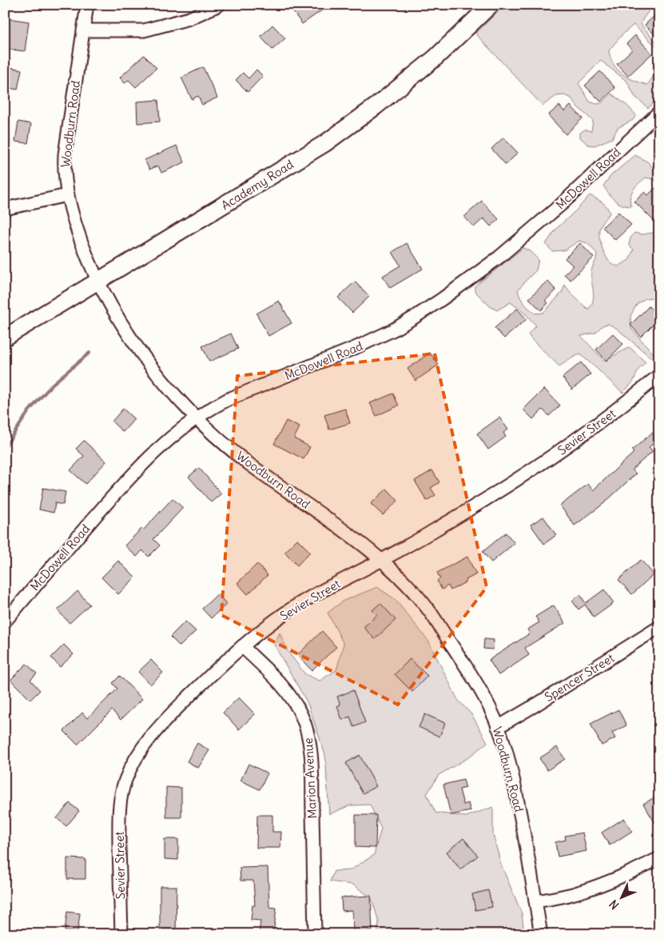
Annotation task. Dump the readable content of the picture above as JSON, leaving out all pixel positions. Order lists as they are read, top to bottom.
{
  "streets": {
    "main road": ["Academy Road"],
    "street": [
      "Woodburn Road",
      "McDowell Road",
      "Sevier Street",
      "Spencer Street",
      "Marion Avenue"
    ]
  },
  "crossings": [
    ["Woodburn Road", "McDowell Road"],
    ["Woodburn Road", "Academy Road"],
    ["Woodburn Road", "Sevier Street"],
    ["Woodburn Road", "Spencer Street"],
    ["Sevier Street", "Marion Avenue"]
  ],
  "north": "bottom left"
}
